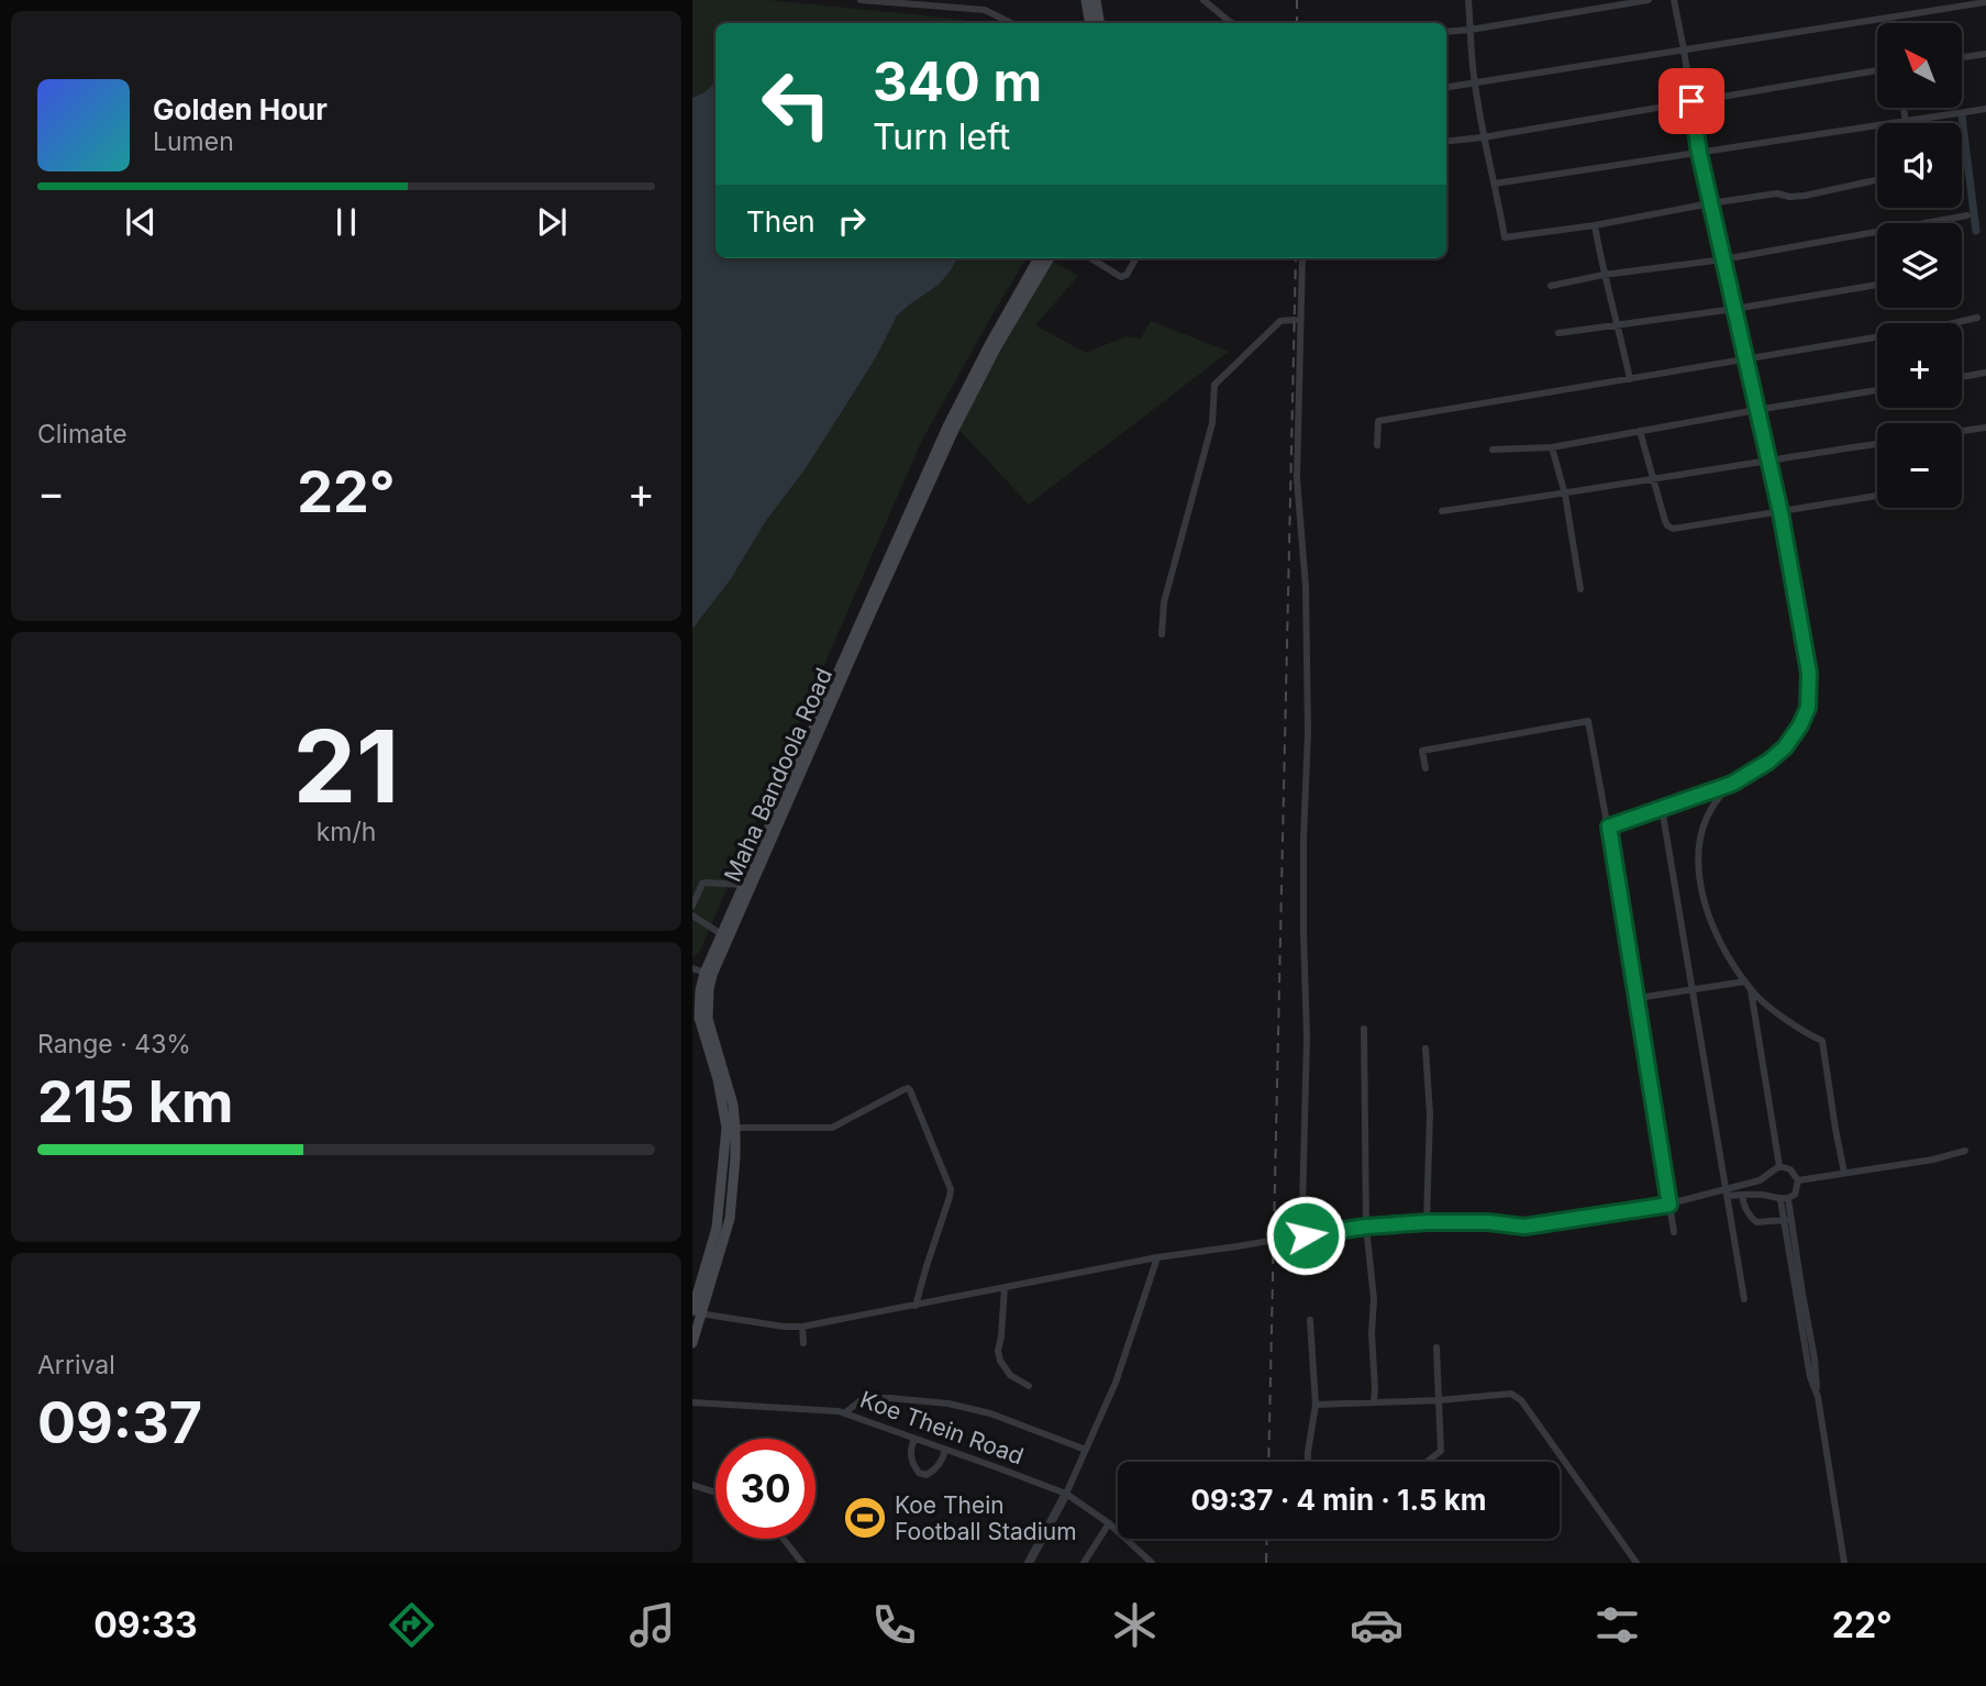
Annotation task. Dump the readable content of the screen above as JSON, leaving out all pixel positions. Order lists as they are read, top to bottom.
{
  "streets": {
    "main road": ["Maha Bandoola Road"],
    "street": ["Koe Thein Road"]
  },
  "places": {
    "sports": ["Koe Thein Football Stadium"]
  },
  "north": "top left",
  "page": {
    "map_buttons": ["+", "−"],
    "turn": ["340 m", "Turn left"],
    "song": ["Golden Hour", "Lumen"],
    "then": "Then",
    "tile": [
      "Climate",
      ["21", "km/h"],
      ["Range · 43%", "215 km"],
      ["Arrival", "09:37"]
    ],
    "heat": ["−", "22°", "+"],
    "limit": "30",
    "trip": "09:37 · 4 min · 1.5 km",
    "tabs": ["09:33", "22°"]
  }
}
